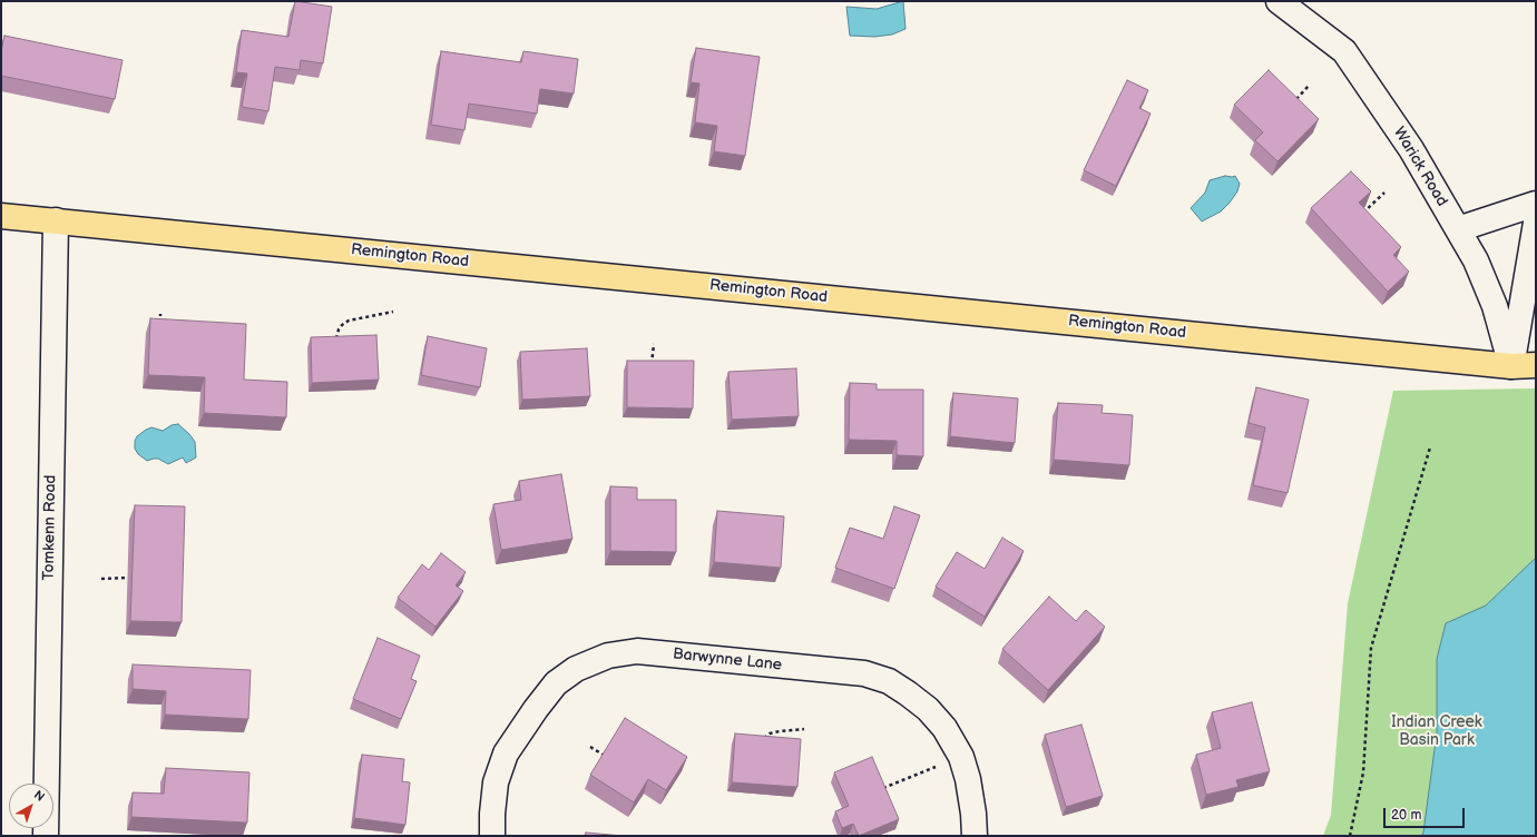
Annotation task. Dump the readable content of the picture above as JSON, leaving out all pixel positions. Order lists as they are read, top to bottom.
{
  "streets": {
    "main road": ["Remington Road"],
    "street": ["Warick Road", "Tomkenn Road", "Barwynne Lane"]
  },
  "crossings": [
    ["Warick Road", "Remington Road"],
    ["Remington Road", "Tomkenn Road"]
  ],
  "parks": ["Indian Creek Basin Park"],
  "scale_bar": "20 m",
  "north": "top right"
}
